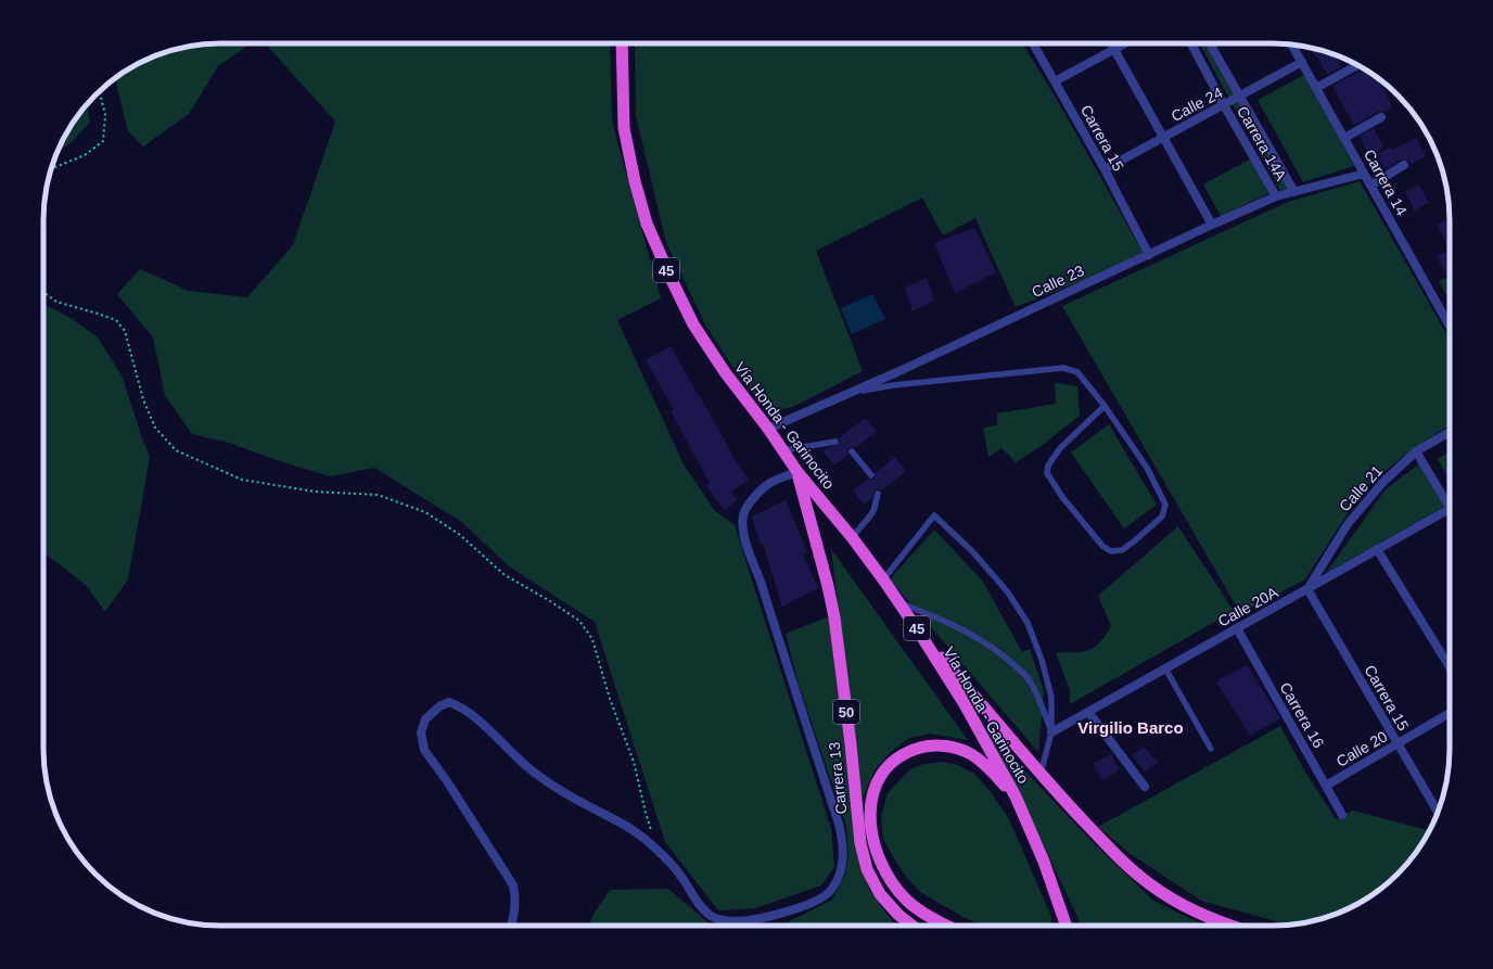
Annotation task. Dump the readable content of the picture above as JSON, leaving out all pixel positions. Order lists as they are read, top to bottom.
{
  "streets": {
    "highway": [
      "45",
      "Vía Honda - Garinocito",
      "50",
      "Carrera 13"
    ],
    "street": [
      "Calle 24",
      "Carrera 15",
      "Carrera 14A",
      "Carrera 14",
      "Calle 23",
      "Calle 21",
      "Calle 20A",
      "Carrera 16",
      "Calle 20"
    ]
  },
  "crossings": [
    ["Calle 24", "Carrera 15"],
    ["Calle 24", "Carrera 14A"],
    ["Calle 24", "Carrera 14"],
    ["Carrera 15", "Calle 23"],
    ["Carrera 15", "Calle 21"],
    ["Carrera 15", "Calle 20A"],
    ["Carrera 15", "Calle 20"],
    ["Carrera 14A", "Calle 23"],
    ["Carrera 14", "Calle 23"],
    ["Calle 23", "Vía Honda - Garinocito"],
    ["Vía Honda - Garinocito", "Carrera 13"],
    ["Calle 21", "Calle 20A"],
    ["Calle 20A", "Carrera 16"],
    ["Carrera 16", "Calle 20"]
  ],
  "districts": ["Virgilio Barco"]
}
